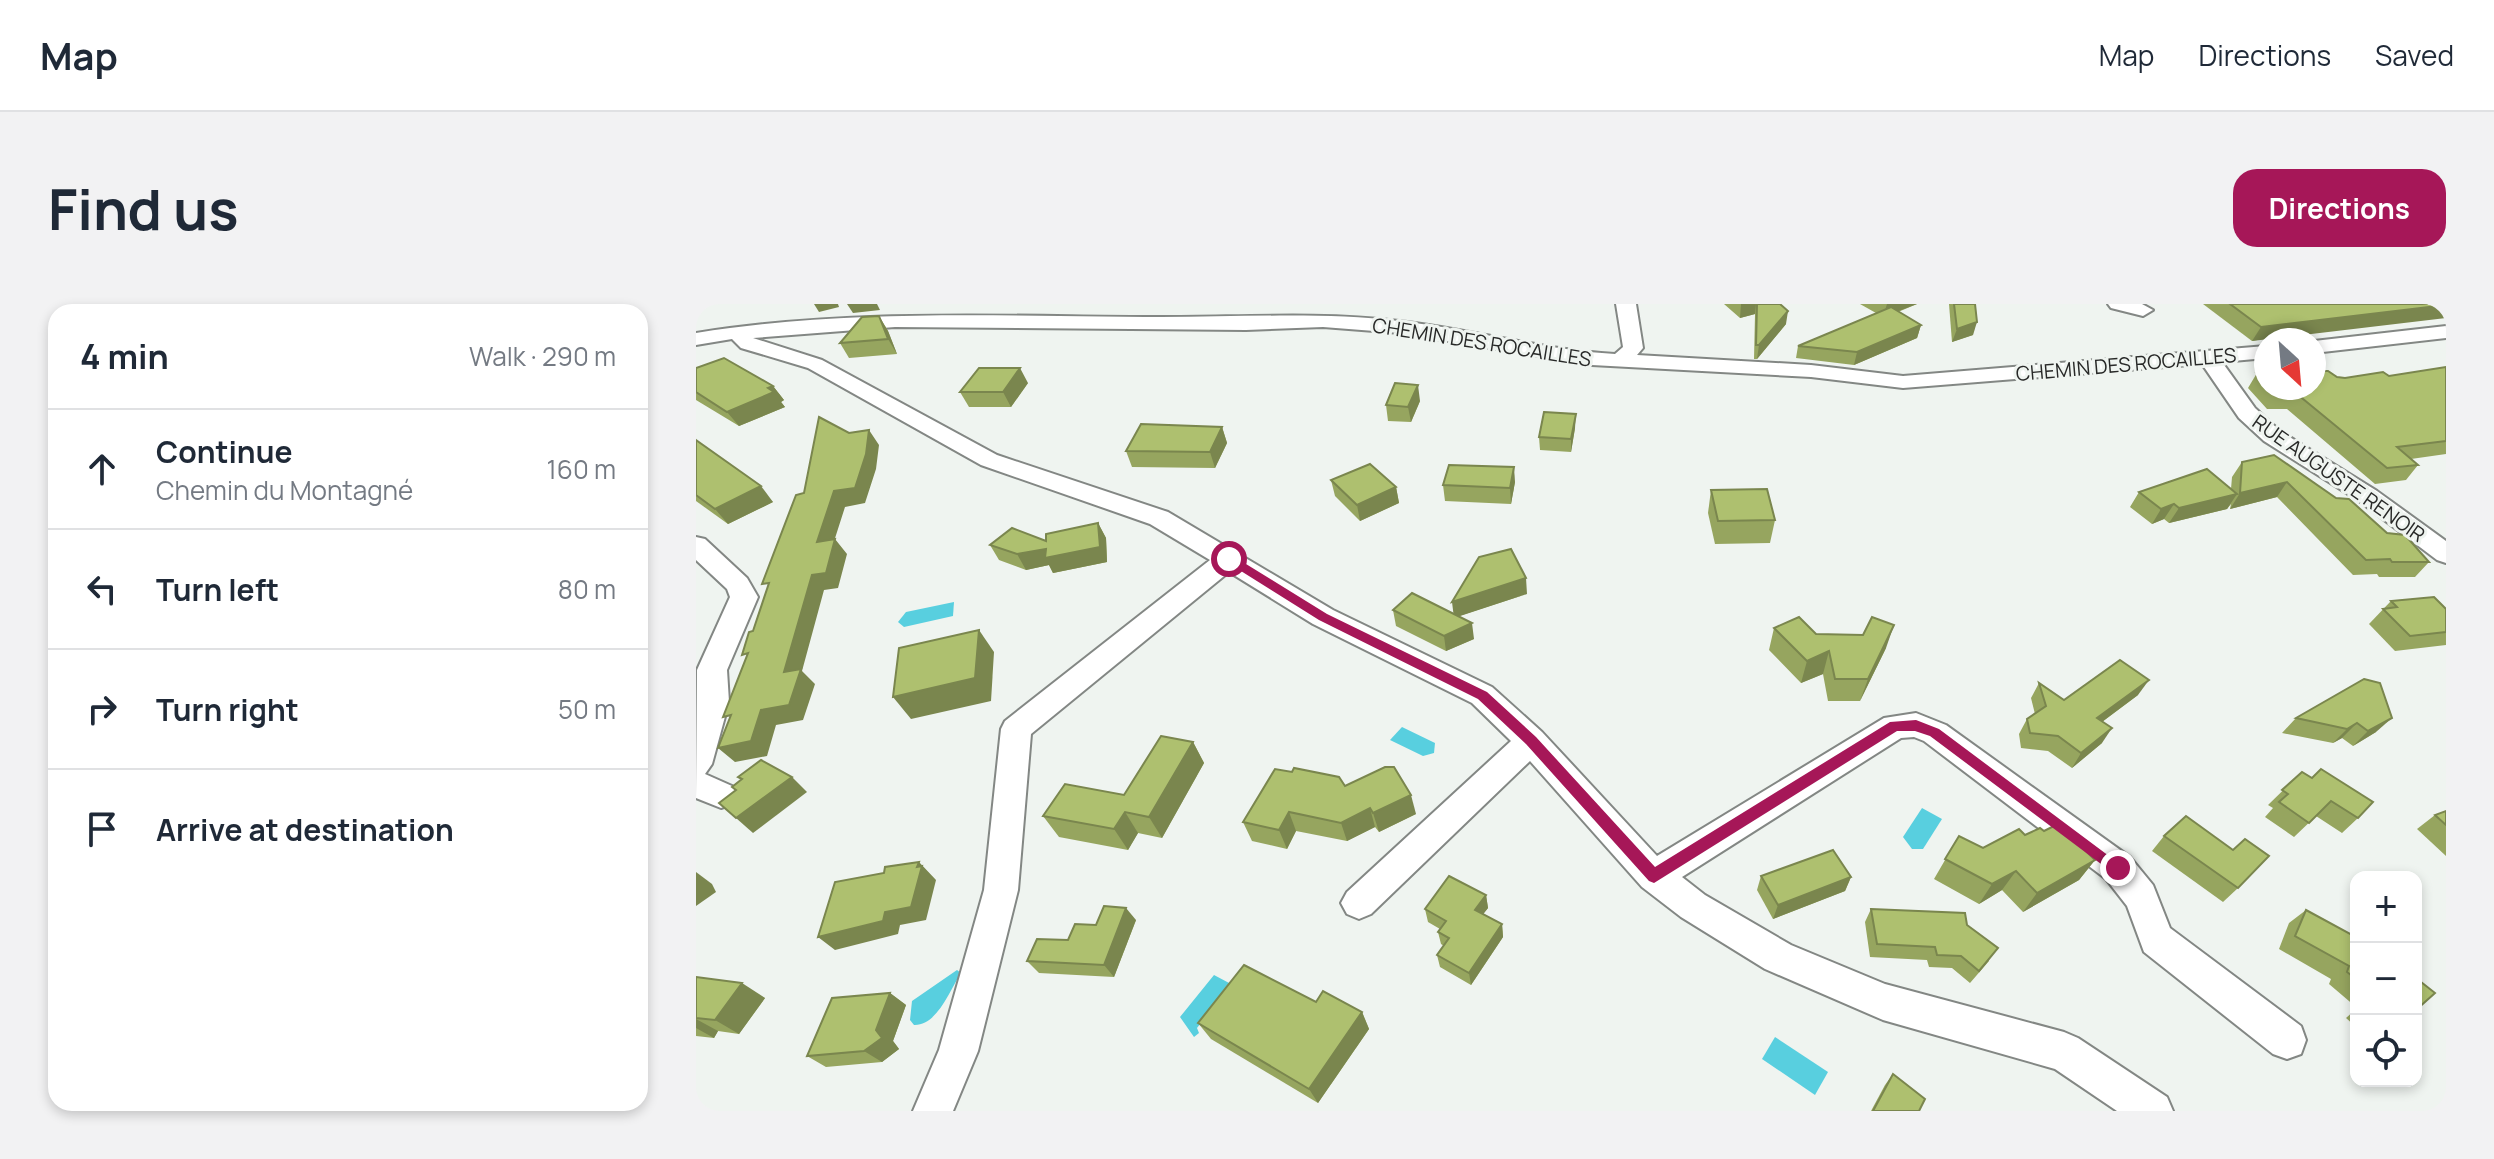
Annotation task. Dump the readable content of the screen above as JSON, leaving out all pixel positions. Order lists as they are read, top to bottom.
{
  "streets": {
    "street": ["CHEMIN DES ROCAILLES", "RUE AUGUSTE RENOIR"]
  },
  "crossings": [
    ["CHEMIN DES ROCAILLES", "RUE AUGUSTE RENOIR"]
  ],
  "north": "bottom right",
  "page": {
    "header": "Map",
    "nav": ["Map", "Directions", "Saved"],
    "buttons": "Directions",
    "title": "Find us",
    "heading": ["4 min", "Walk · 290 m"],
    "list": [
      ["Continue", "Chemin du Montagné", "160 m"],
      ["Turn left", "80 m"],
      ["Turn right", "50 m"],
      "Arrive at destination"
    ],
    "map_buttons": ["+", "−"]
  }
}
